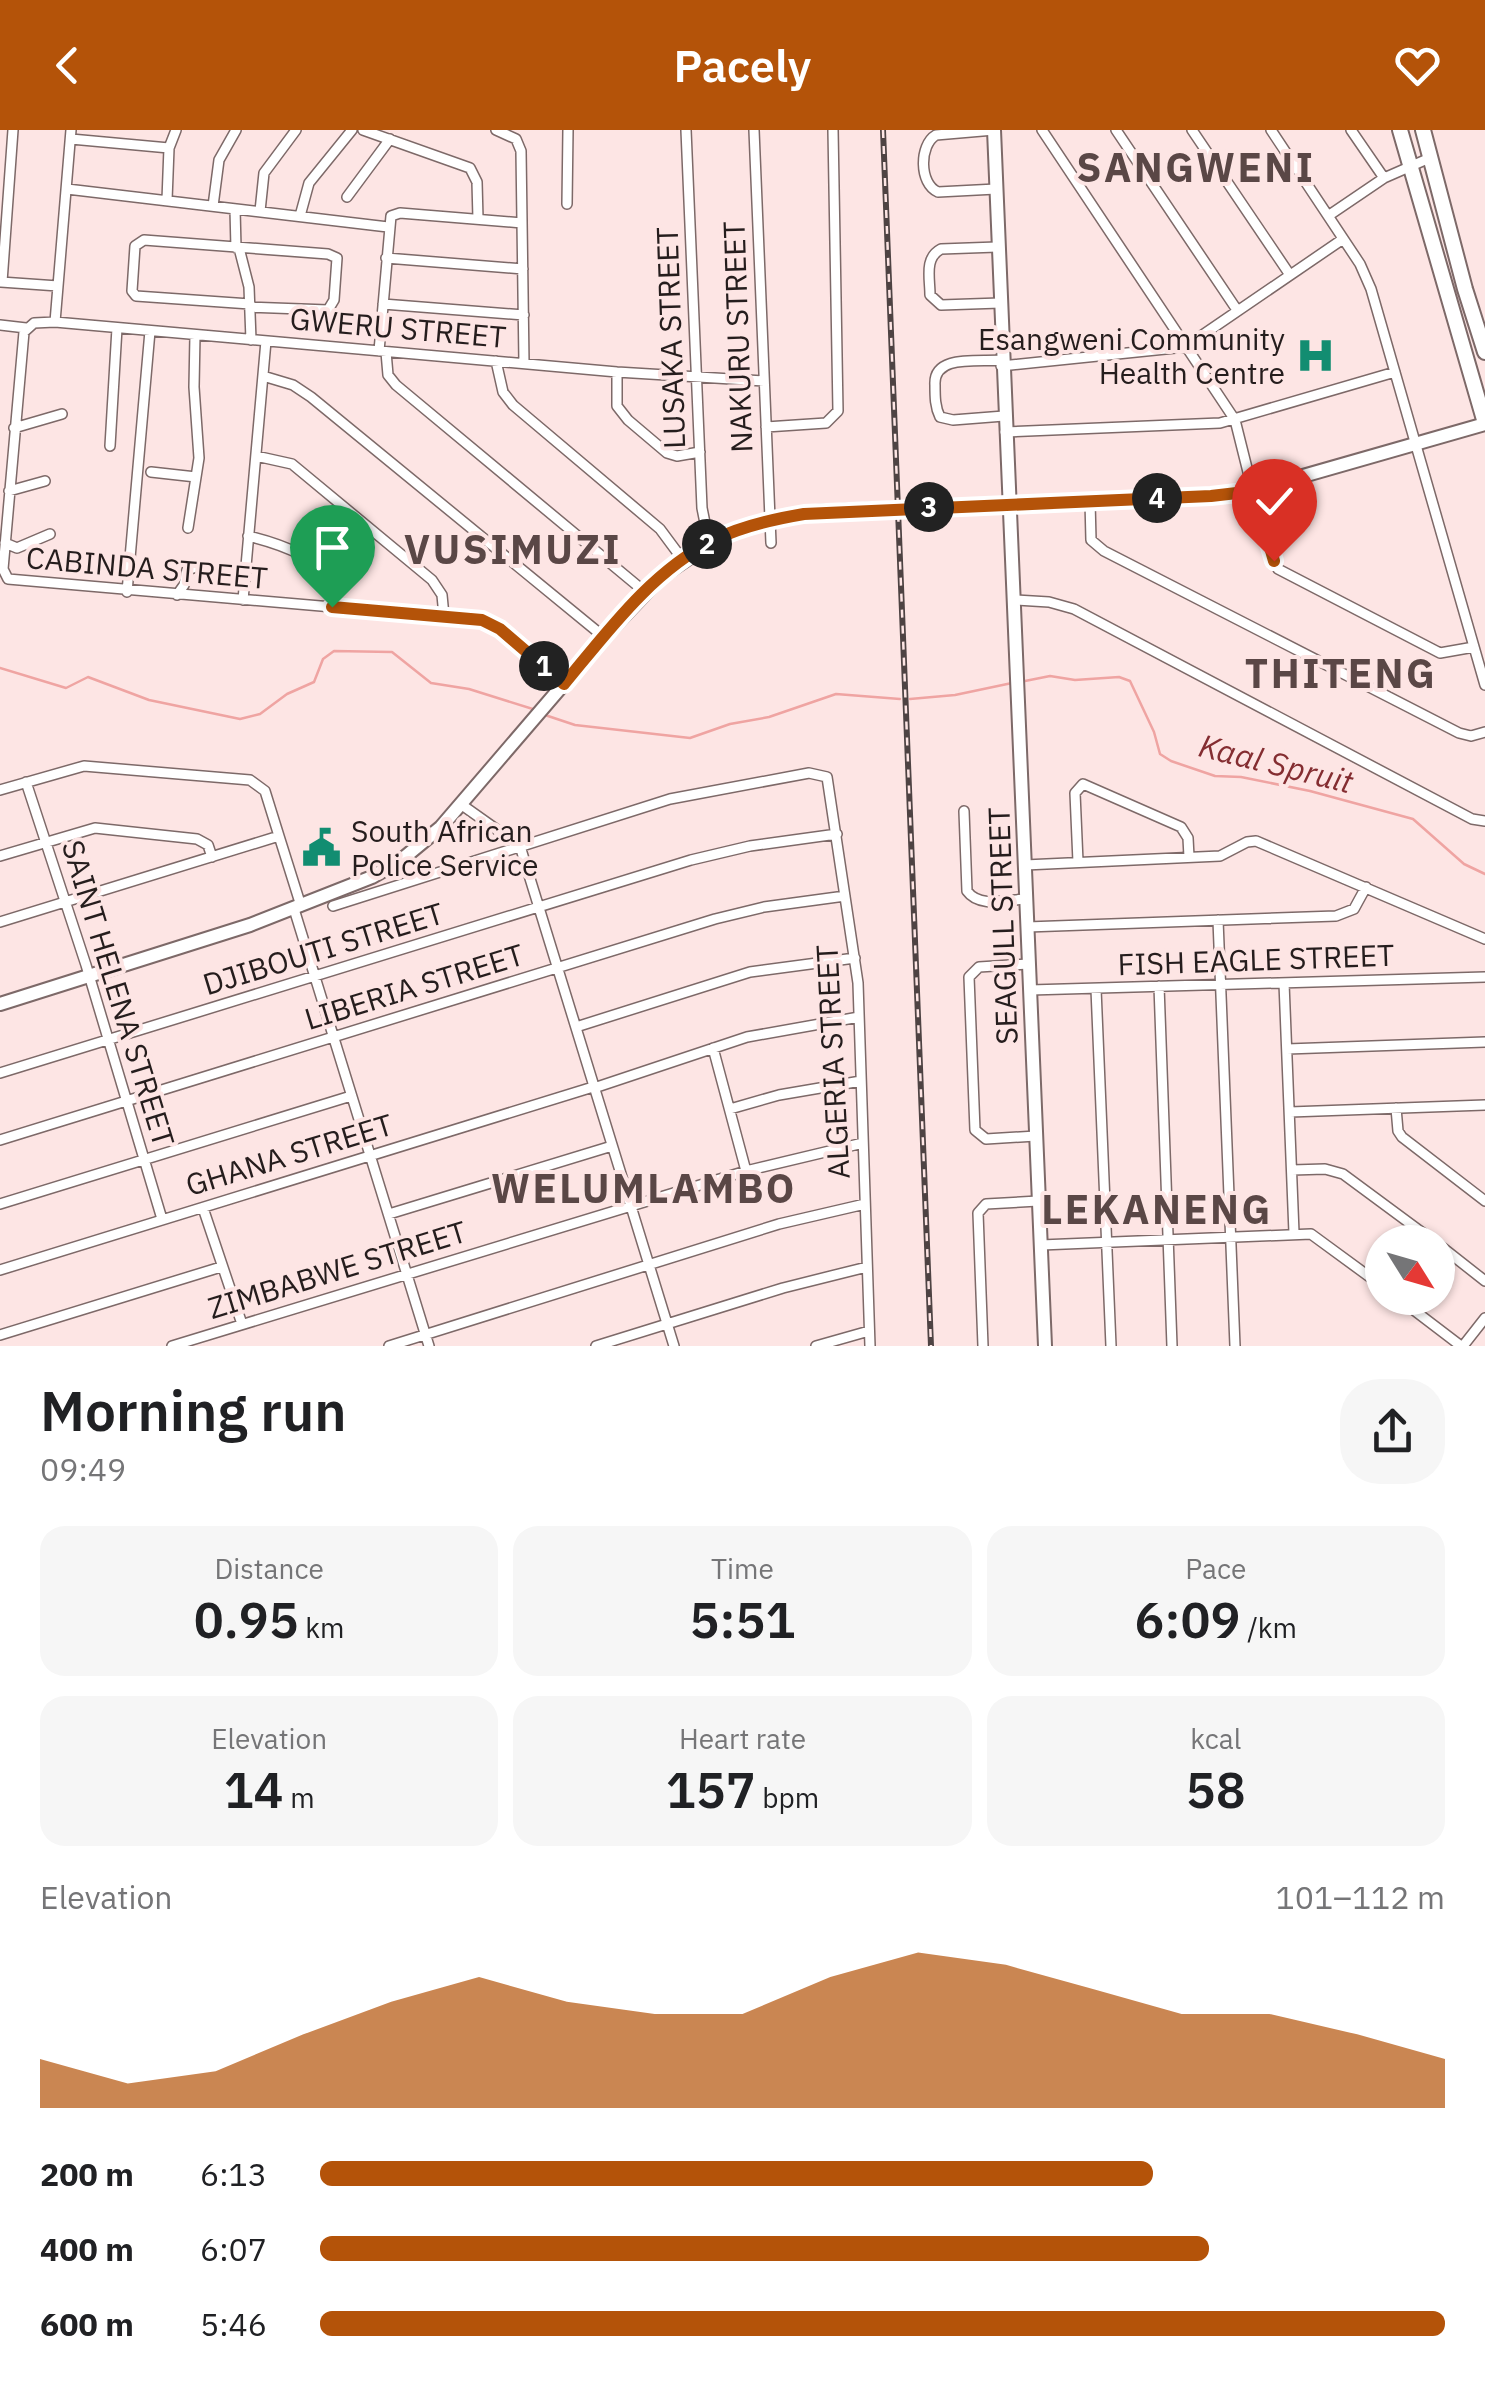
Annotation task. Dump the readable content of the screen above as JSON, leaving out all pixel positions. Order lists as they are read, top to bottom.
{
  "streets": {
    "street": [
      "GWERU STREET",
      "NAKURU STREET",
      "LUSAKA STREET",
      "CABINDA STREET",
      "SEAGULL STREET",
      "DJIBOUTI STREET",
      "FISH EAGLE STREET",
      "LIBERIA STREET",
      "SAINT HELENA STREET",
      "ALGERIA STREET",
      "GHANA STREET",
      "ZIMBABWE STREET"
    ]
  },
  "crossings": [
    ["GWERU STREET", "NAKURU STREET"],
    ["GWERU STREET", "LUSAKA STREET"],
    ["SEAGULL STREET", "FISH EAGLE STREET"],
    ["DJIBOUTI STREET", "SAINT HELENA STREET"],
    ["DJIBOUTI STREET", "ALGERIA STREET"],
    ["LIBERIA STREET", "SAINT HELENA STREET"],
    ["LIBERIA STREET", "ALGERIA STREET"],
    ["SAINT HELENA STREET", "GHANA STREET"],
    ["ALGERIA STREET", "GHANA STREET"],
    ["ALGERIA STREET", "ZIMBABWE STREET"]
  ],
  "districts": [
    "SANGWENI",
    "VUSIMUZI",
    "THITENG",
    "WELUMLAMBO",
    "LEKANENG"
  ],
  "water": ["Kaal Spruit"],
  "places": {
    "hospital": ["Esangweni Community Health Centre"],
    "public building": ["South African Police Service"]
  },
  "north": "bottom right",
  "page": {
    "header": "Pacely",
    "pins": [
      "4",
      "3",
      "2",
      "1"
    ],
    "heading": ["Morning run", "09:49"],
    "stats": [
      ["Distance", "0.95 km"],
      ["Time", "5:51"],
      ["Pace", "6:09 /km"],
      ["Elevation", "14 m"],
      ["Heart rate", "157 bpm"],
      ["kcal", "58"]
    ],
    "chart": ["Elevation", "101–112 m"],
    "list": [
      {
        "name": "200 m",
        "note": "6:13"
      },
      {
        "name": "400 m",
        "note": "6:07"
      },
      {
        "name": "600 m",
        "note": "5:46"
      }
    ]
  }
}
